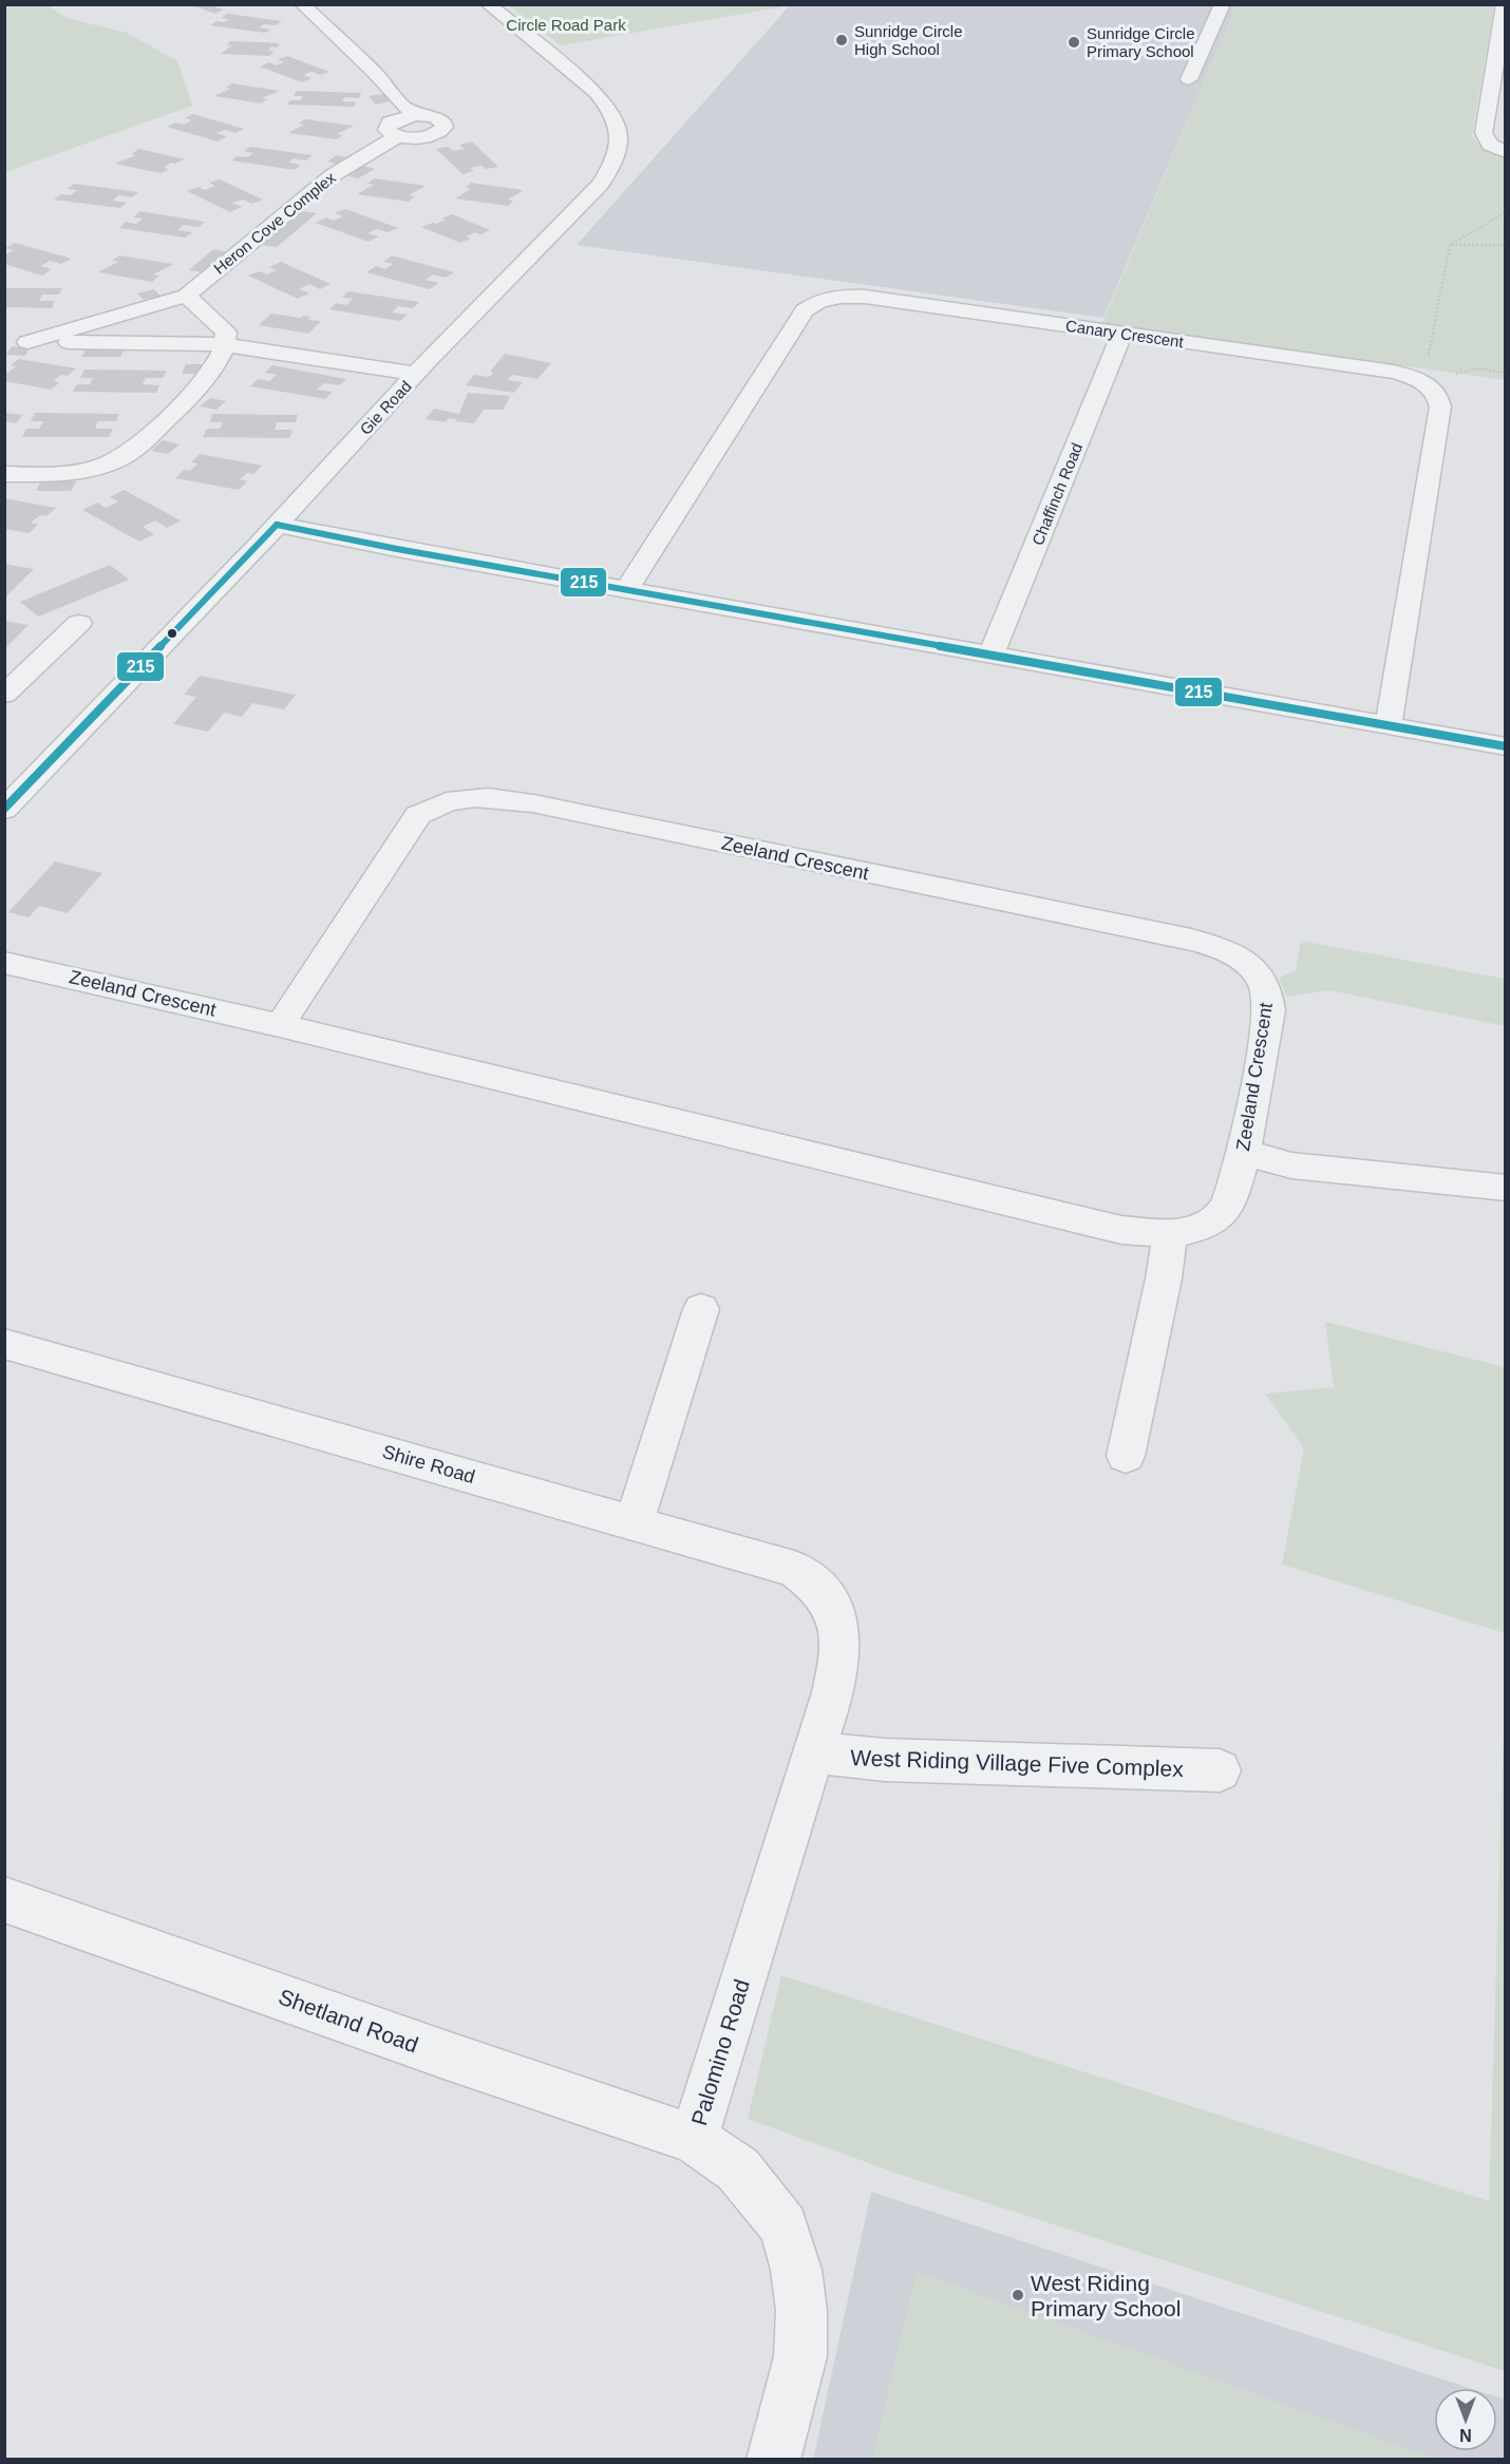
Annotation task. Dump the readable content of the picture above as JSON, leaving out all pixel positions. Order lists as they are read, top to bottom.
{
  "streets": {
    "street": [
      "Heron Cove Complex",
      "Canary Crescent",
      "Gie Road",
      "Chaffinch Road",
      "Zeeland Crescent",
      "Shire Road",
      "West Riding Village Five Complex",
      "Shetland Road",
      "Palomino Road"
    ]
  },
  "crossings": [
    ["Heron Cove Complex", "Gie Road"],
    ["Canary Crescent", "Chaffinch Road"],
    ["Shire Road", "Palomino Road"],
    ["West Riding Village Five Complex", "Palomino Road"],
    ["Shetland Road", "Palomino Road"]
  ],
  "parks": ["Circle Road Park"],
  "places": ["Sunridge Circle High School", "Sunridge Circle Primary School", "West Riding Primary School"],
  "lines": ["transit line 215"],
  "north": "bottom"
}
